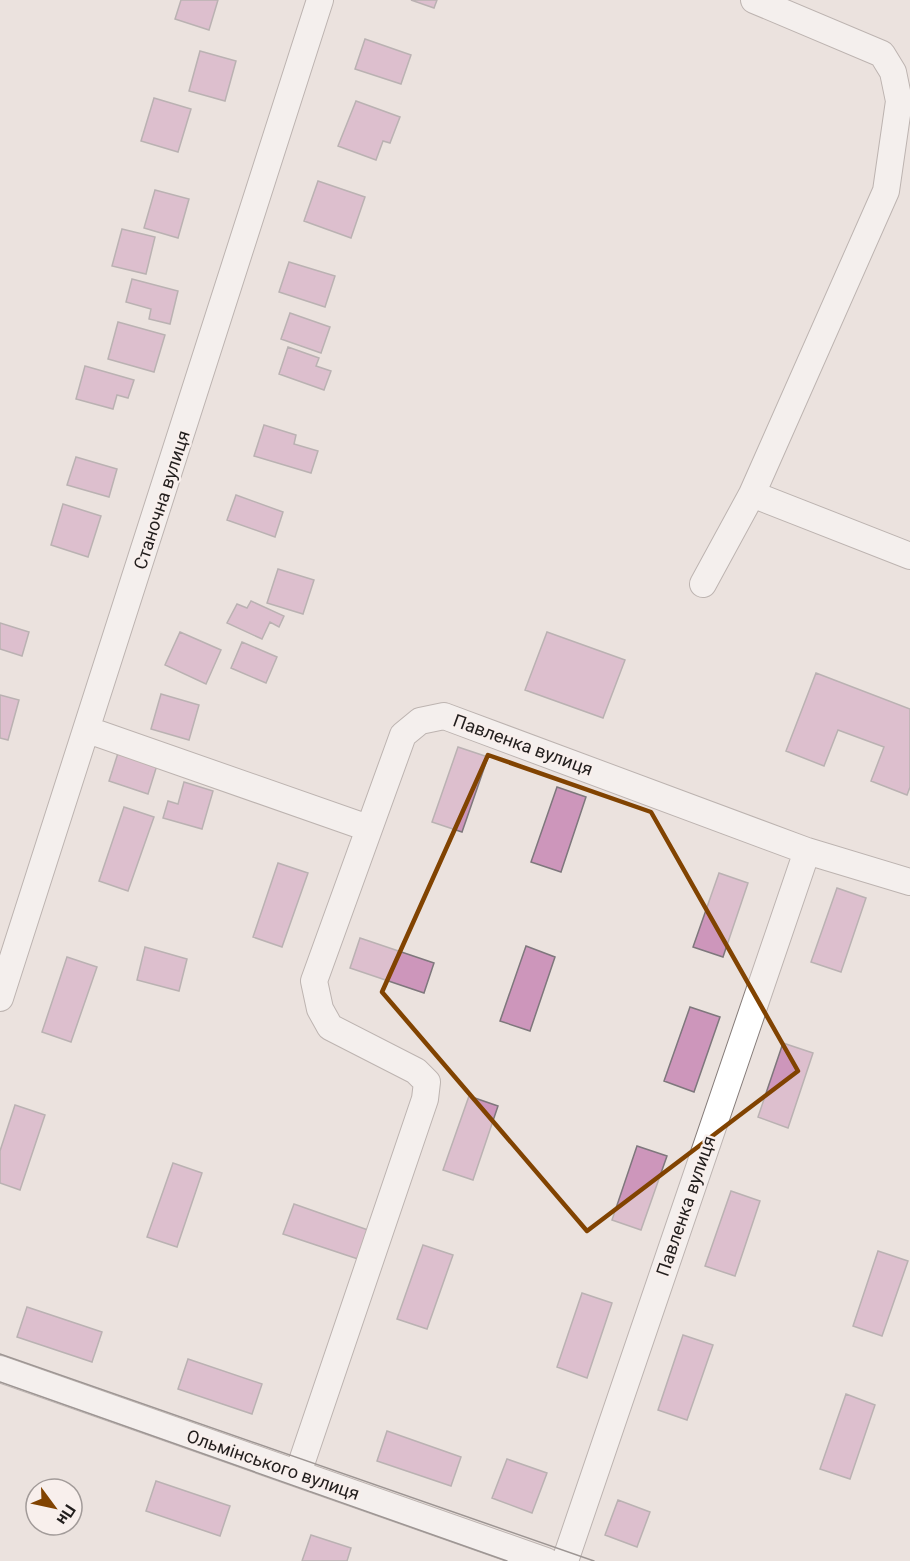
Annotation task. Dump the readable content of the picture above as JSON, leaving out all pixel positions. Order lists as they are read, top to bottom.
{
  "streets": {
    "street": ["Станочна вулиця", "Павленка вулиця", "Ольмінського вулиця"]
  },
  "crossings": [
    ["Павленка вулиця", "Ольмінського вулиця"]
  ],
  "north": "bottom right"
}
